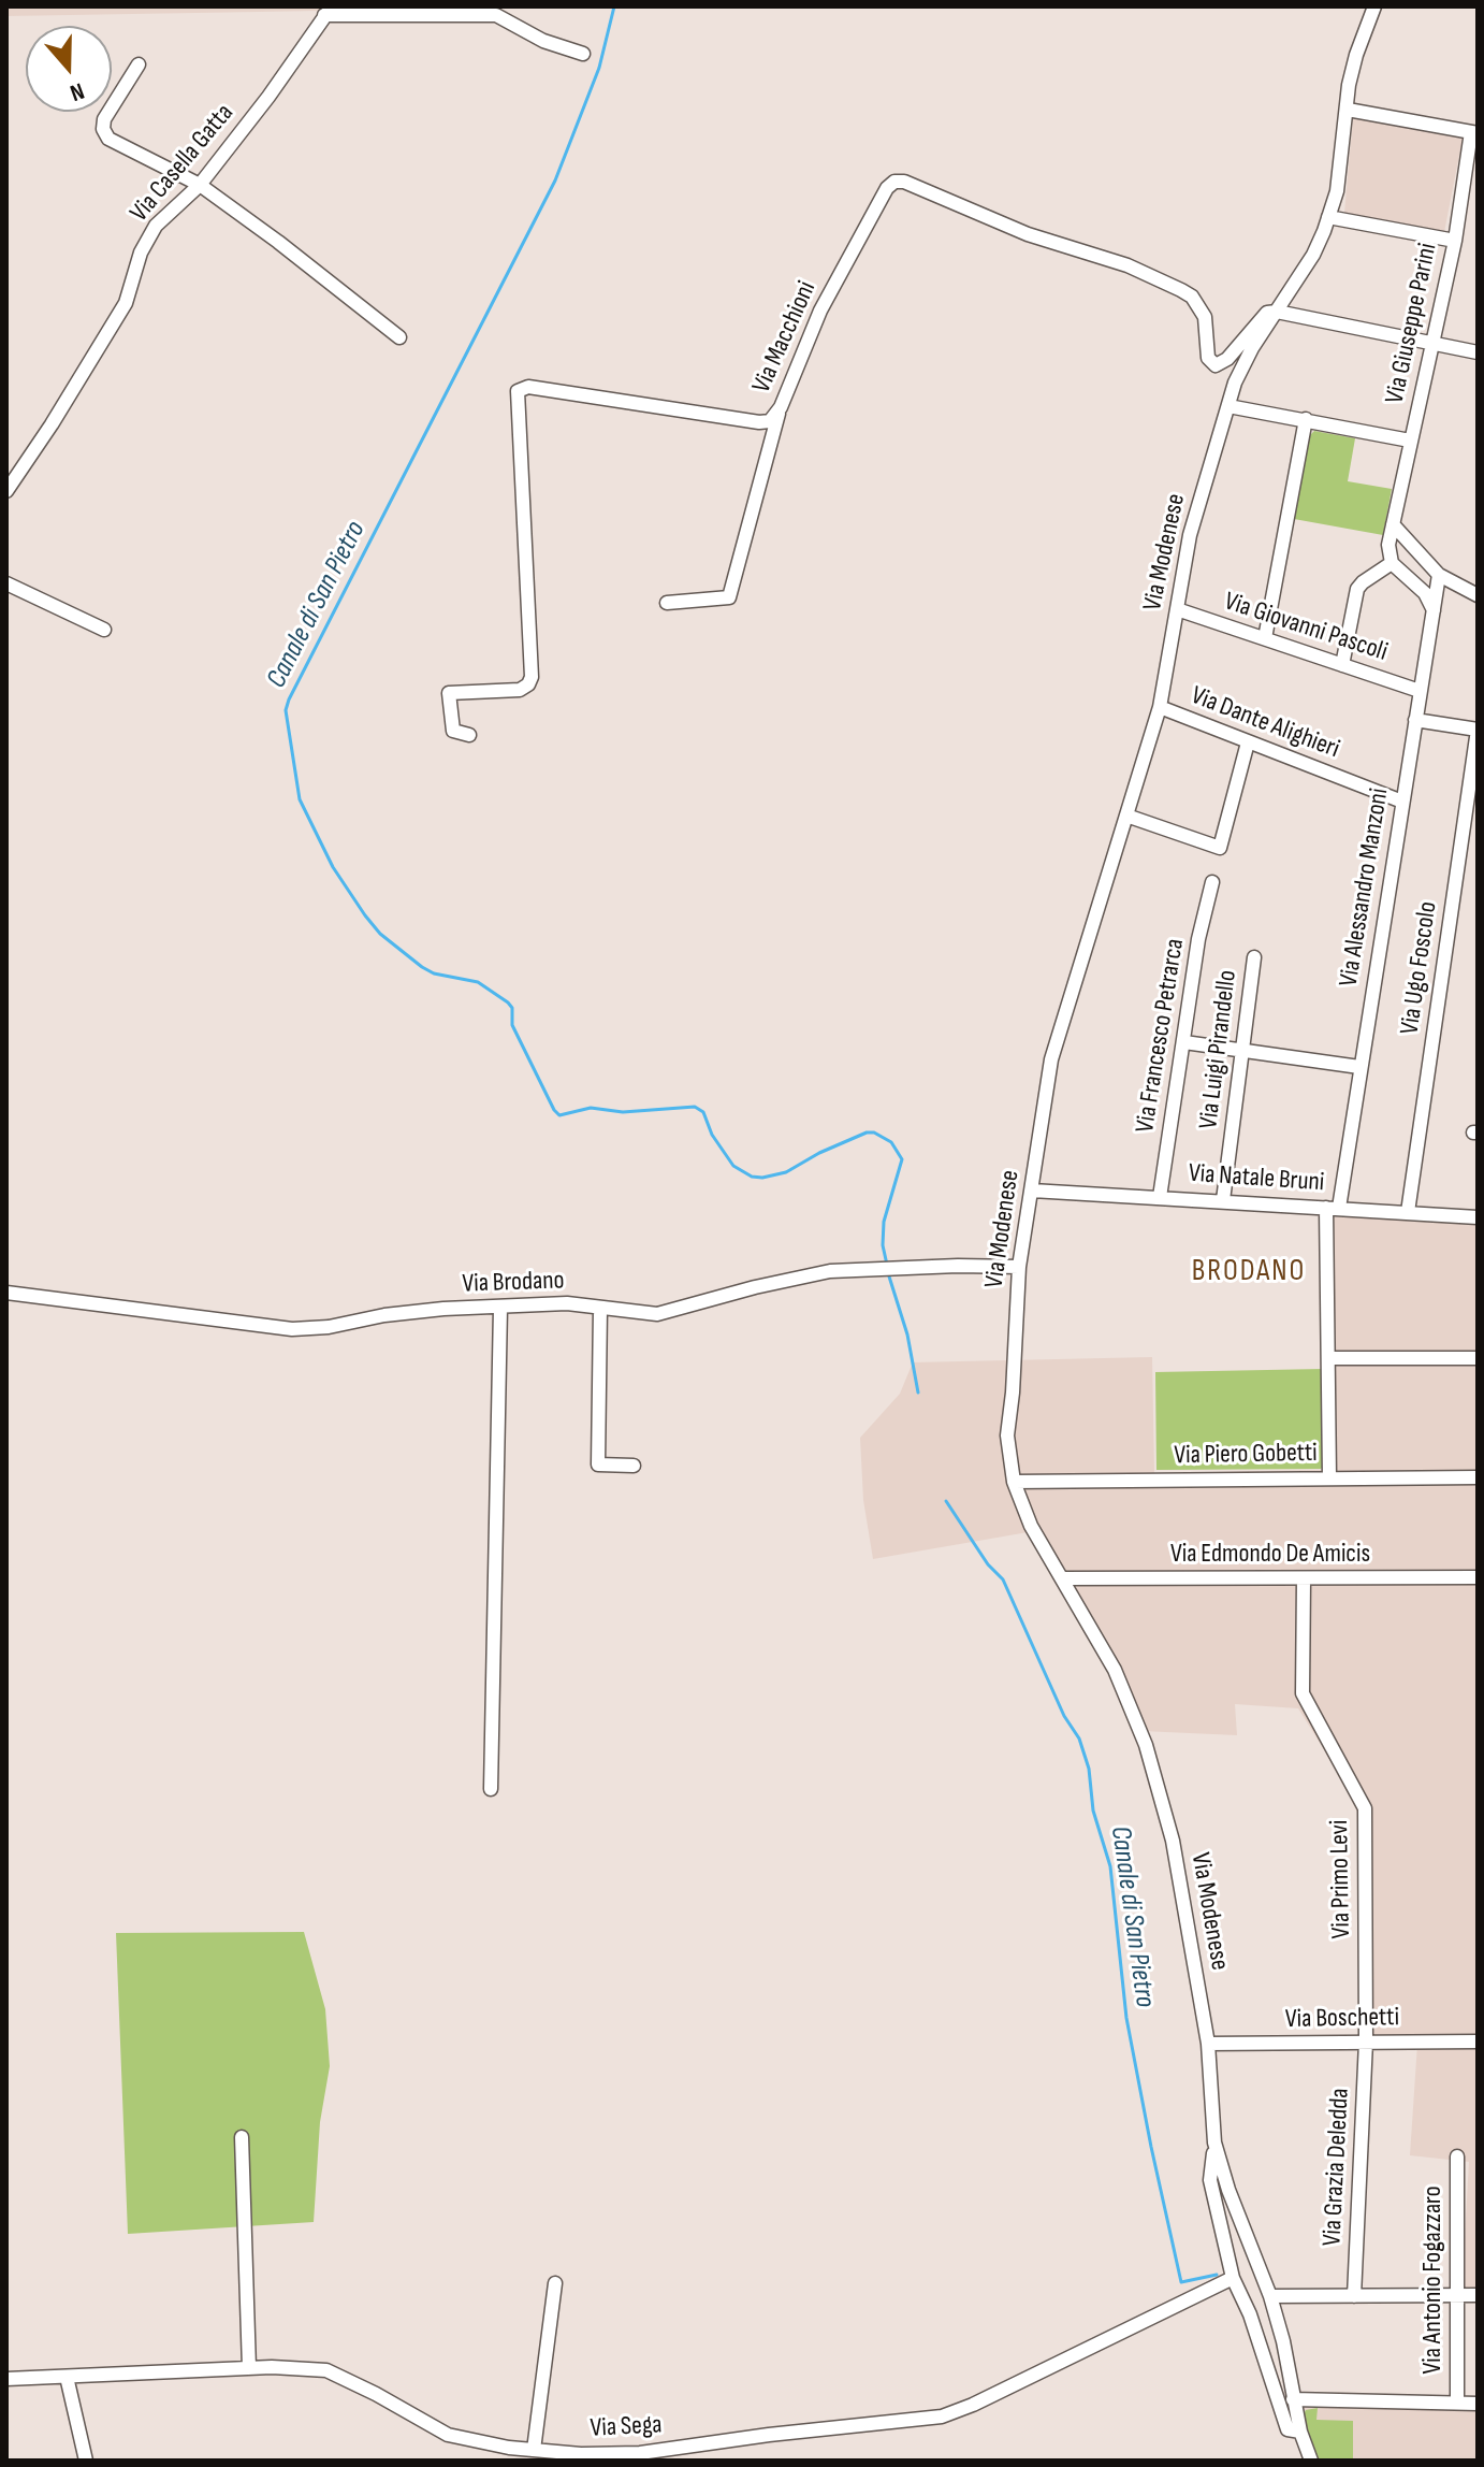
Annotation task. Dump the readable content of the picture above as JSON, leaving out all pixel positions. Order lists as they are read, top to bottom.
{
  "streets": {
    "street": [
      "Via Casella Gatta",
      "Via Giuseppe Parini",
      "Via Macchioni",
      "Via Modenese",
      "Via Giovanni Pascoli",
      "Via Dante Alighieri",
      "Via Alessandro Manzoni",
      "Via Ugo Foscolo",
      "Via Francesco Petrarca",
      "Via Luigi Pirandello",
      "Via Natale Bruni",
      "Via Brodano",
      "Via Piero Gobetti",
      "Via Edmondo De Amicis",
      "Via Primo Levi",
      "Via Boschetti",
      "Via Grazia Deledda",
      "Via Antonio Fogazzaro",
      "Via Sega"
    ]
  },
  "crossings": [
    ["Via Macchioni", "Via Modenese"],
    ["Via Modenese", "Via Giovanni Pascoli"],
    ["Via Modenese", "Via Dante Alighieri"],
    ["Via Modenese", "Via Natale Bruni"],
    ["Via Modenese", "Via Brodano"],
    ["Via Modenese", "Via Piero Gobetti"],
    ["Via Modenese", "Via Edmondo De Amicis"],
    ["Via Modenese", "Via Boschetti"],
    ["Via Giovanni Pascoli", "Via Alessandro Manzoni"],
    ["Via Dante Alighieri", "Via Alessandro Manzoni"],
    ["Via Alessandro Manzoni", "Via Natale Bruni"],
    ["Via Alessandro Manzoni", "Via Piero Gobetti"],
    ["Via Ugo Foscolo", "Via Natale Bruni"],
    ["Via Francesco Petrarca", "Via Natale Bruni"],
    ["Via Luigi Pirandello", "Via Natale Bruni"],
    ["Via Edmondo De Amicis", "Via Primo Levi"],
    ["Via Primo Levi", "Via Boschetti"],
    ["Via Primo Levi", "Via Grazia Deledda"],
    ["Via Boschetti", "Via Grazia Deledda"]
  ],
  "districts": ["BRODANO"],
  "water": ["Canale di San Pietro"],
  "north": "bottom"
}
